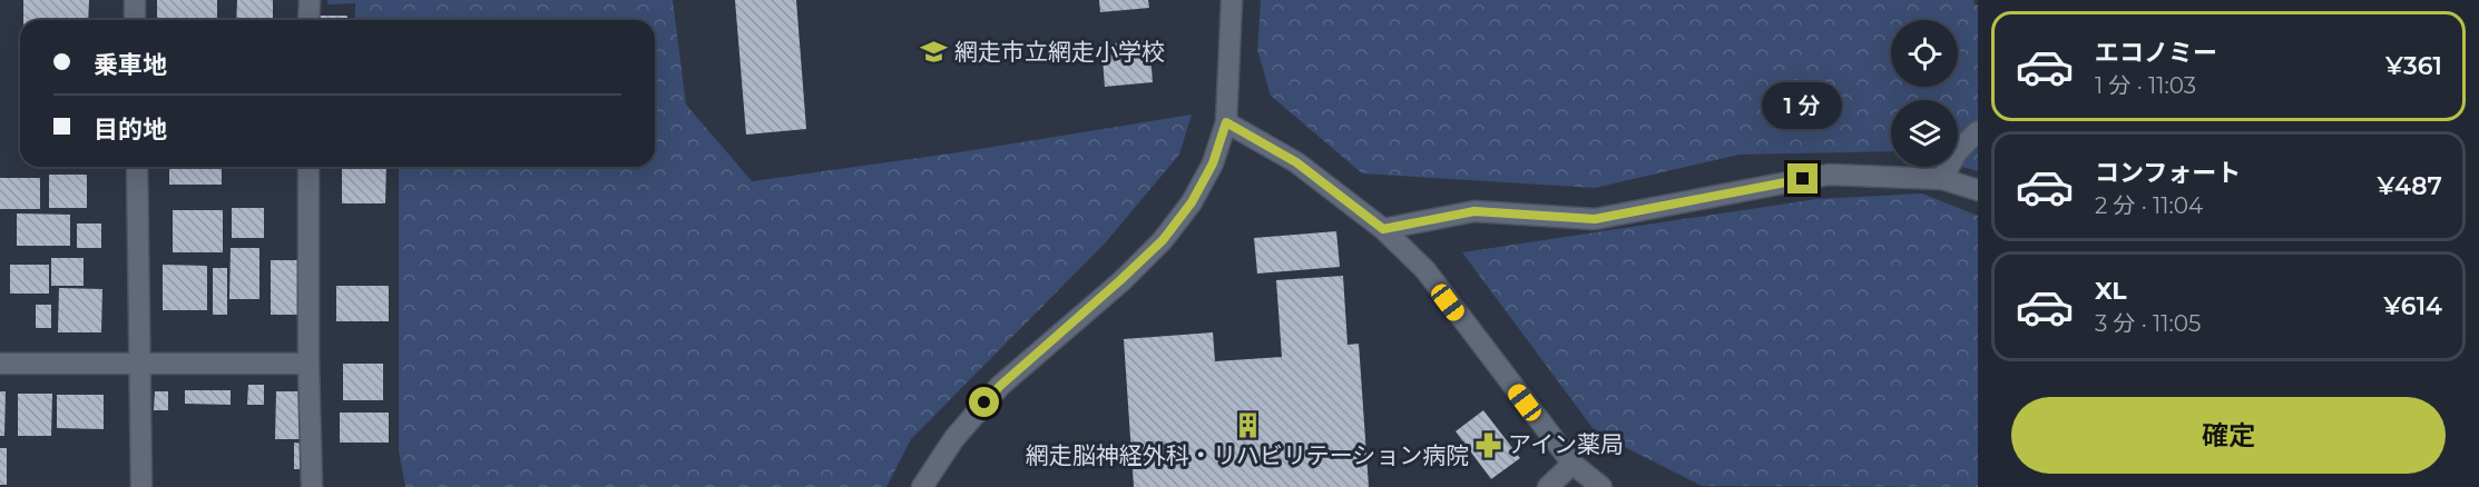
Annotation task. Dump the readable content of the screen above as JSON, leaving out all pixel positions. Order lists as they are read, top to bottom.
{
  "places": {
    "school or university": ["網走市立網走小学校"],
    "building": ["網走脳神経外科・リハビリテーション病院"],
    "pharmacy": ["アイン薬局"]
  },
  "page": {
    "list": [
      {
        "name": "エコノミー",
        "note": "1 分 · 11:03",
        "value": "¥361"
      },
      {
        "name": "コンフォート",
        "note": "2 分 · 11:04",
        "value": "¥487"
      },
      {
        "name": "XL",
        "note": "3 分 · 11:05",
        "value": "¥614"
      }
    ],
    "banner": ["乗車地", "目的地"],
    "bubble": "1 分",
    "buttons": "確定"
  }
}
